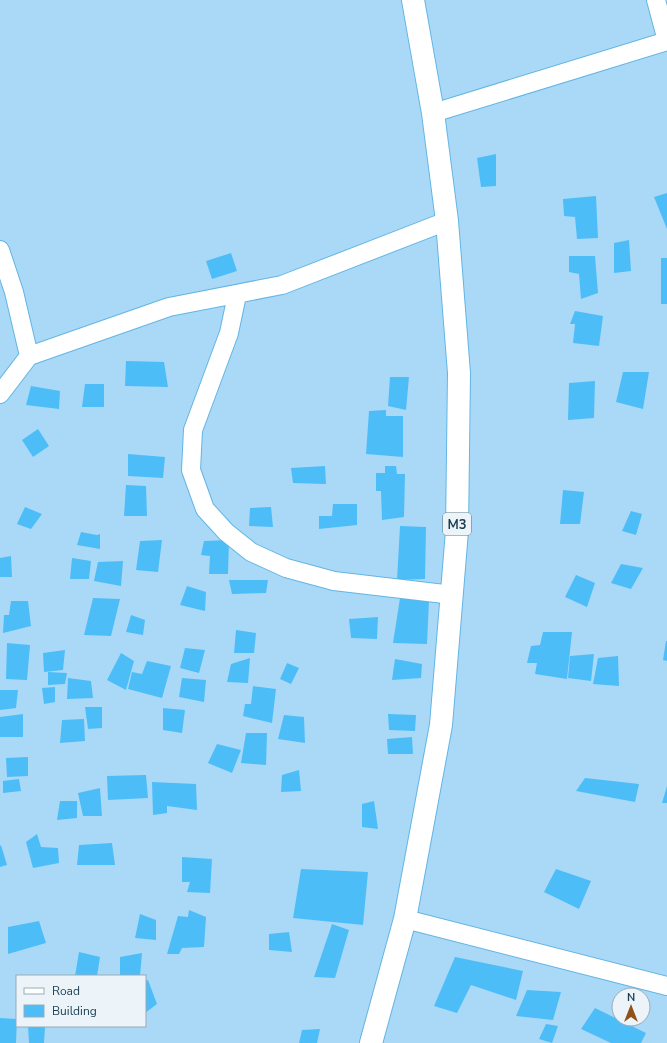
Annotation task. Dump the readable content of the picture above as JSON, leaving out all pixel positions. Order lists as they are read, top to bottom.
{
  "streets": {
    "main road": ["M3"]
  },
  "legend": ["Road", "Building"],
  "north": "top"
}
